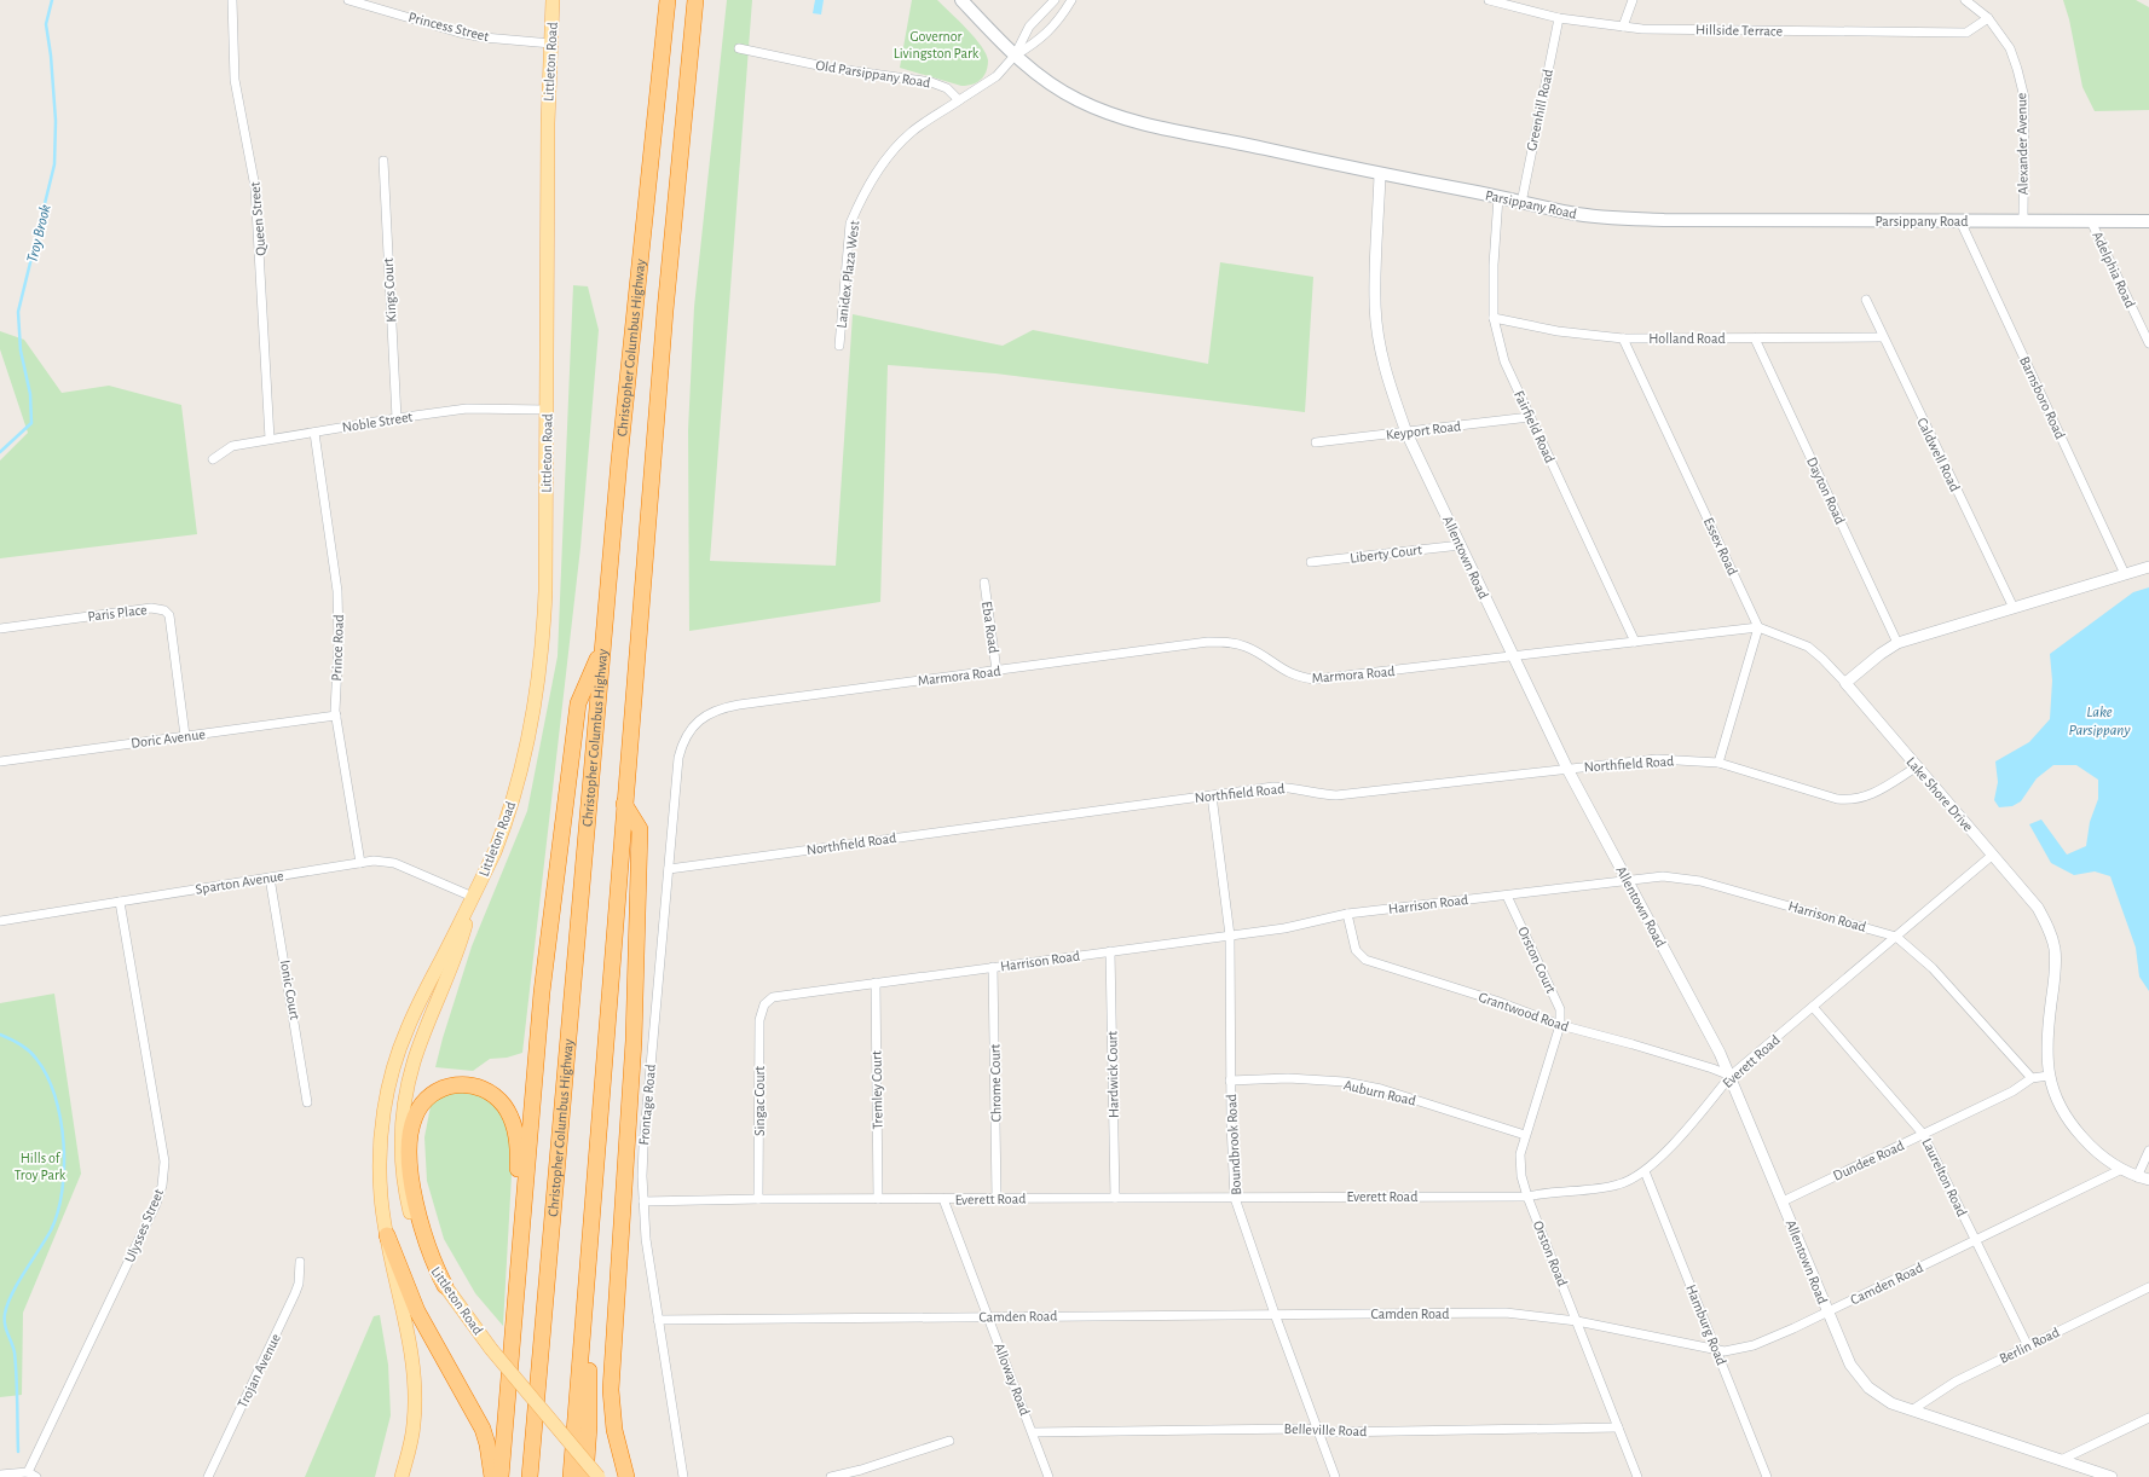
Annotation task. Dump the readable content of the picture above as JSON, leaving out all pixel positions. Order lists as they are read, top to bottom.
{
  "streets": {
    "highway": ["Christopher Columbus Highway"],
    "main road": ["Littleton Road", "Parsippany Road"],
    "street": [
      "Princess Street",
      "Hillside Terrace",
      "Old Parsippany Road",
      "Greenhill Road",
      "Alexander Avenue",
      "Queen Street",
      "Adelphia Road",
      "Lanidex Plaza West",
      "Kings Court",
      "Holland Road",
      "Barnsboro Road",
      "Noble Street",
      "Fairfield Road",
      "Keyport Road",
      "Caldwell Road",
      "Dayton Road",
      "Essex Road",
      "Liberty Court",
      "Allentown Road",
      "Paris Place",
      "Eba Road",
      "Prince Road",
      "Marmora Road",
      "Doric Avenue",
      "Northfield Road",
      "Lake Shore Drive",
      "Sparton Avenue",
      "Harrison Road",
      "Orston Court",
      "Ionic Court",
      "Grantwood Road",
      "Everett Road",
      "Hardwick Court",
      "Chrome Court",
      "Tremley Court",
      "Auburn Road",
      "Singac Court",
      "Frontage Road",
      "Boundbrook Road",
      "Dundee Road",
      "Laurelton Road",
      "Ulysses Street",
      "Orston Road",
      "Camden Road",
      "Hamburg Road",
      "Berlin Road",
      "Trojan Avenue",
      "Alloway Road",
      "Belleville Road"
    ]
  },
  "crossings": [
    ["Princess Street", "Littleton Road"],
    ["Hillside Terrace", "Greenhill Road"],
    ["Hillside Terrace", "Alexander Avenue"],
    ["Littleton Road", "Noble Street"],
    ["Littleton Road", "Sparton Avenue"],
    ["Old Parsippany Road", "Lanidex Plaza West"],
    ["Greenhill Road", "Parsippany Road"],
    ["Alexander Avenue", "Parsippany Road"],
    ["Parsippany Road", "Adelphia Road"],
    ["Parsippany Road", "Barnsboro Road"],
    ["Parsippany Road", "Fairfield Road"],
    ["Parsippany Road", "Allentown Road"],
    ["Queen Street", "Noble Street"],
    ["Kings Court", "Noble Street"],
    ["Holland Road", "Fairfield Road"],
    ["Holland Road", "Caldwell Road"],
    ["Holland Road", "Dayton Road"],
    ["Holland Road", "Essex Road"],
    ["Noble Street", "Prince Road"],
    ["Fairfield Road", "Keyport Road"],
    ["Fairfield Road", "Marmora Road"],
    ["Keyport Road", "Allentown Road"],
    ["Essex Road", "Marmora Road"],
    ["Liberty Court", "Allentown Road"],
    ["Allentown Road", "Marmora Road"],
    ["Allentown Road", "Northfield Road"],
    ["Allentown Road", "Harrison Road"],
    ["Allentown Road", "Grantwood Road"],
    ["Allentown Road", "Everett Road"],
    ["Allentown Road", "Dundee Road"],
    ["Allentown Road", "Camden Road"],
    ["Allentown Road", "Berlin Road"],
    ["Paris Place", "Doric Avenue"],
    ["Eba Road", "Marmora Road"],
    ["Prince Road", "Doric Avenue"],
    ["Prince Road", "Sparton Avenue"],
    ["Marmora Road", "Lake Shore Drive"],
    ["Marmora Road", "Frontage Road"],
    ["Northfield Road", "Lake Shore Drive"],
    ["Northfield Road", "Frontage Road"],
    ["Northfield Road", "Boundbrook Road"],
    ["Lake Shore Drive", "Everett Road"],
    ["Lake Shore Drive", "Camden Road"],
    ["Sparton Avenue", "Ionic Court"],
    ["Sparton Avenue", "Ulysses Street"],
    ["Harrison Road", "Orston Court"],
    ["Harrison Road", "Grantwood Road"],
    ["Harrison Road", "Everett Road"],
    ["Harrison Road", "Hardwick Court"],
    ["Harrison Road", "Chrome Court"],
    ["Harrison Road", "Tremley Court"],
    ["Harrison Road", "Singac Court"],
    ["Harrison Road", "Boundbrook Road"],
    ["Harrison Road", "Dundee Road"],
    ["Orston Court", "Grantwood Road"],
    ["Orston Court", "Orston Road"],
    ["Grantwood Road", "Everett Road"],
    ["Grantwood Road", "Orston Road"],
    ["Everett Road", "Hardwick Court"],
    ["Everett Road", "Chrome Court"],
    ["Everett Road", "Tremley Court"],
    ["Everett Road", "Singac Court"],
    ["Everett Road", "Frontage Road"],
    ["Everett Road", "Boundbrook Road"],
    ["Everett Road", "Laurelton Road"],
    ["Everett Road", "Orston Road"],
    ["Everett Road", "Hamburg Road"],
    ["Everett Road", "Alloway Road"],
    ["Auburn Road", "Boundbrook Road"],
    ["Auburn Road", "Orston Road"],
    ["Frontage Road", "Camden Road"],
    ["Boundbrook Road", "Camden Road"],
    ["Boundbrook Road", "Belleville Road"],
    ["Dundee Road", "Laurelton Road"],
    ["Laurelton Road", "Camden Road"],
    ["Laurelton Road", "Berlin Road"],
    ["Orston Road", "Camden Road"],
    ["Orston Road", "Belleville Road"],
    ["Camden Road", "Hamburg Road"],
    ["Camden Road", "Alloway Road"],
    ["Alloway Road", "Belleville Road"]
  ],
  "water": ["Troy Brook", "Lake Parsippany"],
  "parks": ["Governor Livingston Park", "Hills of Troy Park"]
}
